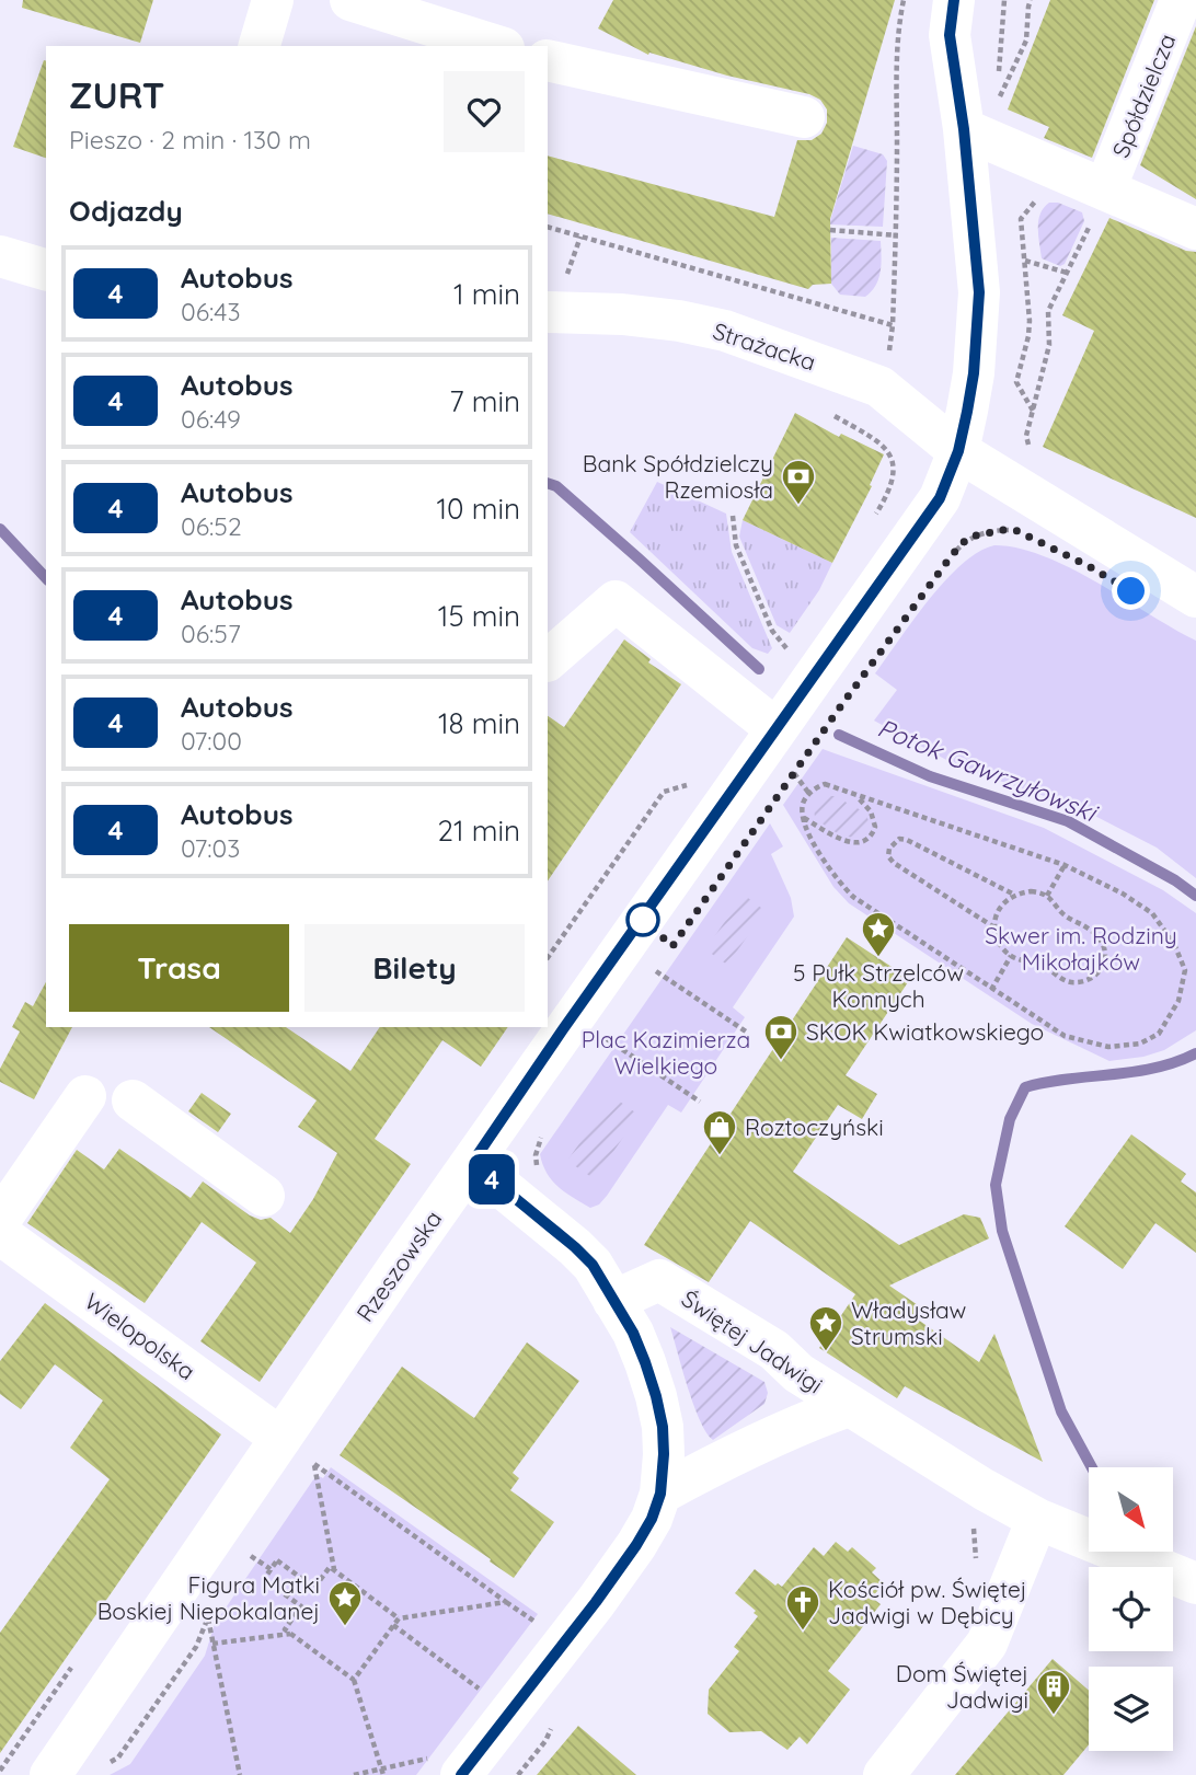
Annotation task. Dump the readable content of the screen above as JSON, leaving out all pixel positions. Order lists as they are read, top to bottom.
{
  "streets": {
    "street": [
      "Spółdzielcza",
      "Strażacka",
      "Rzeszowska",
      "Wielopolska",
      "Świętej Jadwigi"
    ]
  },
  "crossings": [
    ["Strażacka", "Rzeszowska"],
    ["Rzeszowska", "Wielopolska"]
  ],
  "water": ["Potok Gawrzyłowski"],
  "parks": ["Skwer im. Rodziny Mikołajków", "Plac Kazimierza Wielkiego"],
  "places": {
    "bank": ["Bank Spółdzielczy Rzemiosła", "SKOK Kwiatkowskiego"],
    "place": ["5 Pułk Strzelców Konnych", "Władysław Strumski", "Figura Matki Boskiej Niepokalanej"],
    "shop": ["Roztoczyński"],
    "church": ["Kościół pw. Świętej Jadwigi w Dębicy"],
    "building": ["Dom Świętej Jadwigi"]
  },
  "lines": ["bus line 4"],
  "north": "bottom right",
  "page": {
    "on_map": "4",
    "heading": [
      ["ZURT", "Pieszo · 2 min · 130 m"],
      "Odjazdy"
    ],
    "list": [
      {
        "mark": "4",
        "name": "Autobus",
        "note": "06:43",
        "value": "1 min"
      },
      {
        "mark": "4",
        "name": "Autobus",
        "note": "06:49",
        "value": "7 min"
      },
      {
        "mark": "4",
        "name": "Autobus",
        "note": "06:52",
        "value": "10 min"
      },
      {
        "mark": "4",
        "name": "Autobus",
        "note": "06:57",
        "value": "15 min"
      },
      {
        "mark": "4",
        "name": "Autobus",
        "note": "07:00",
        "value": "18 min"
      },
      {
        "mark": "4",
        "name": "Autobus",
        "note": "07:03",
        "value": "21 min"
      }
    ],
    "buttons": ["Trasa", "Bilety"]
  }
}
